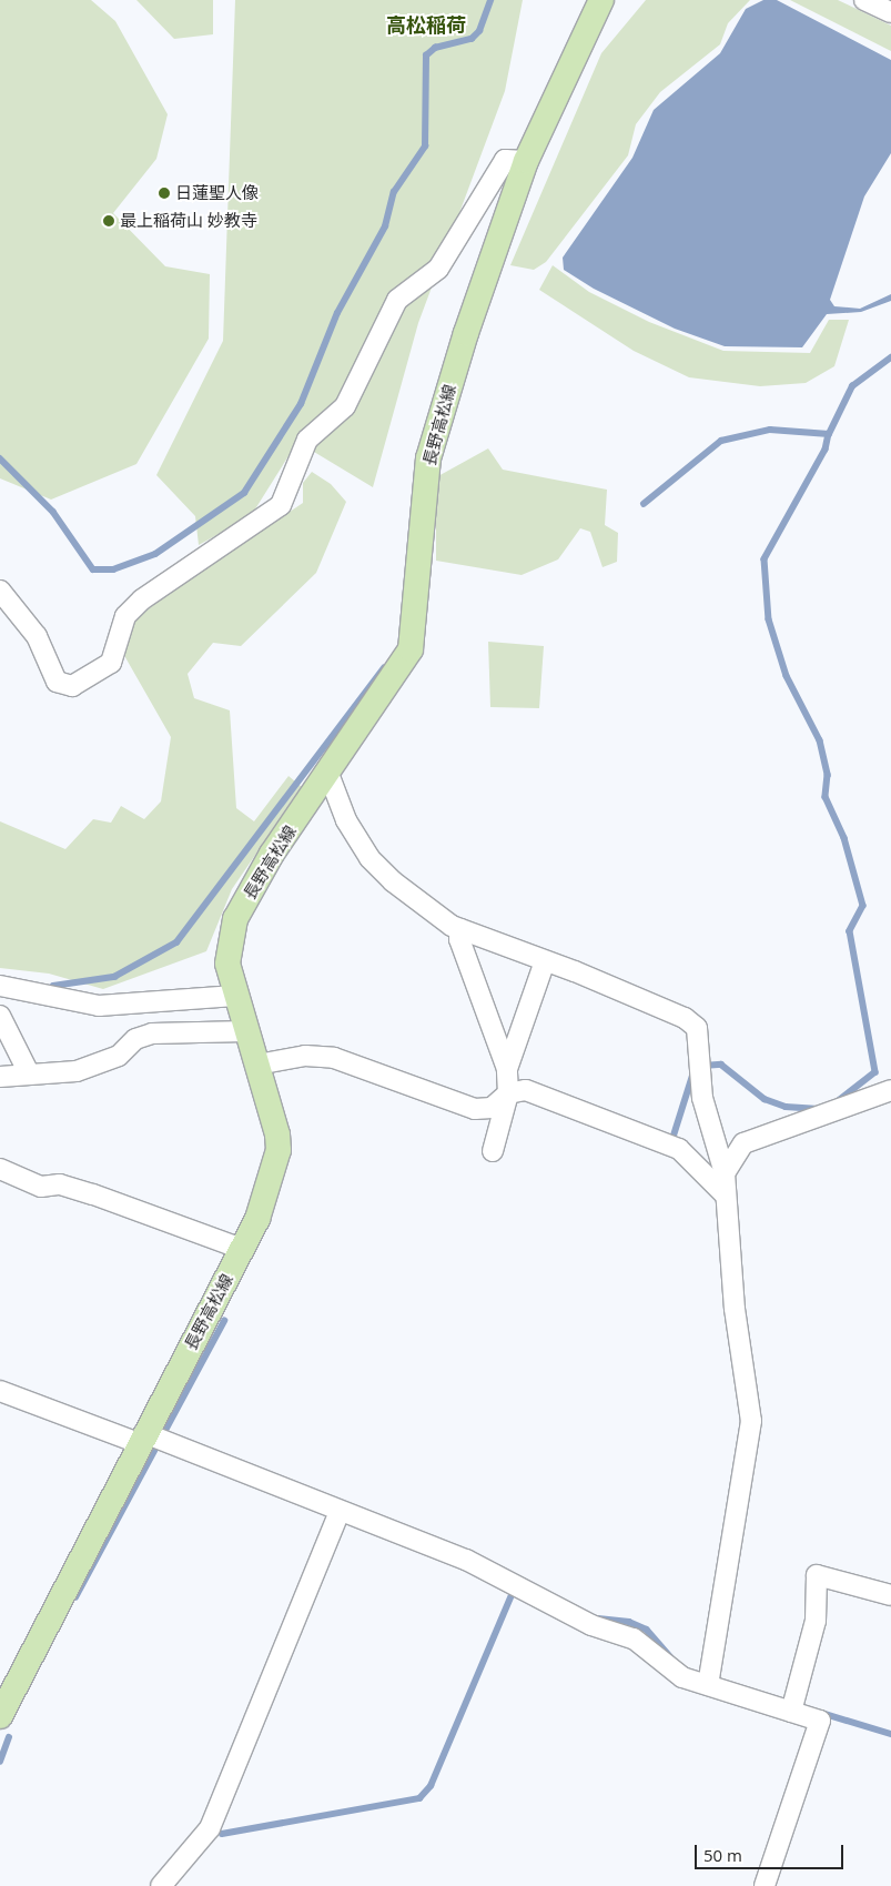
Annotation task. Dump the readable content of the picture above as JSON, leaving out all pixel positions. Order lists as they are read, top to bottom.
{
  "streets": {
    "main road": ["長野高松線"]
  },
  "districts": ["高松稲荷"],
  "places": ["日蓮聖人像", "最上稲荷山 妙教寺"],
  "scale_bar": "50 m"
}
